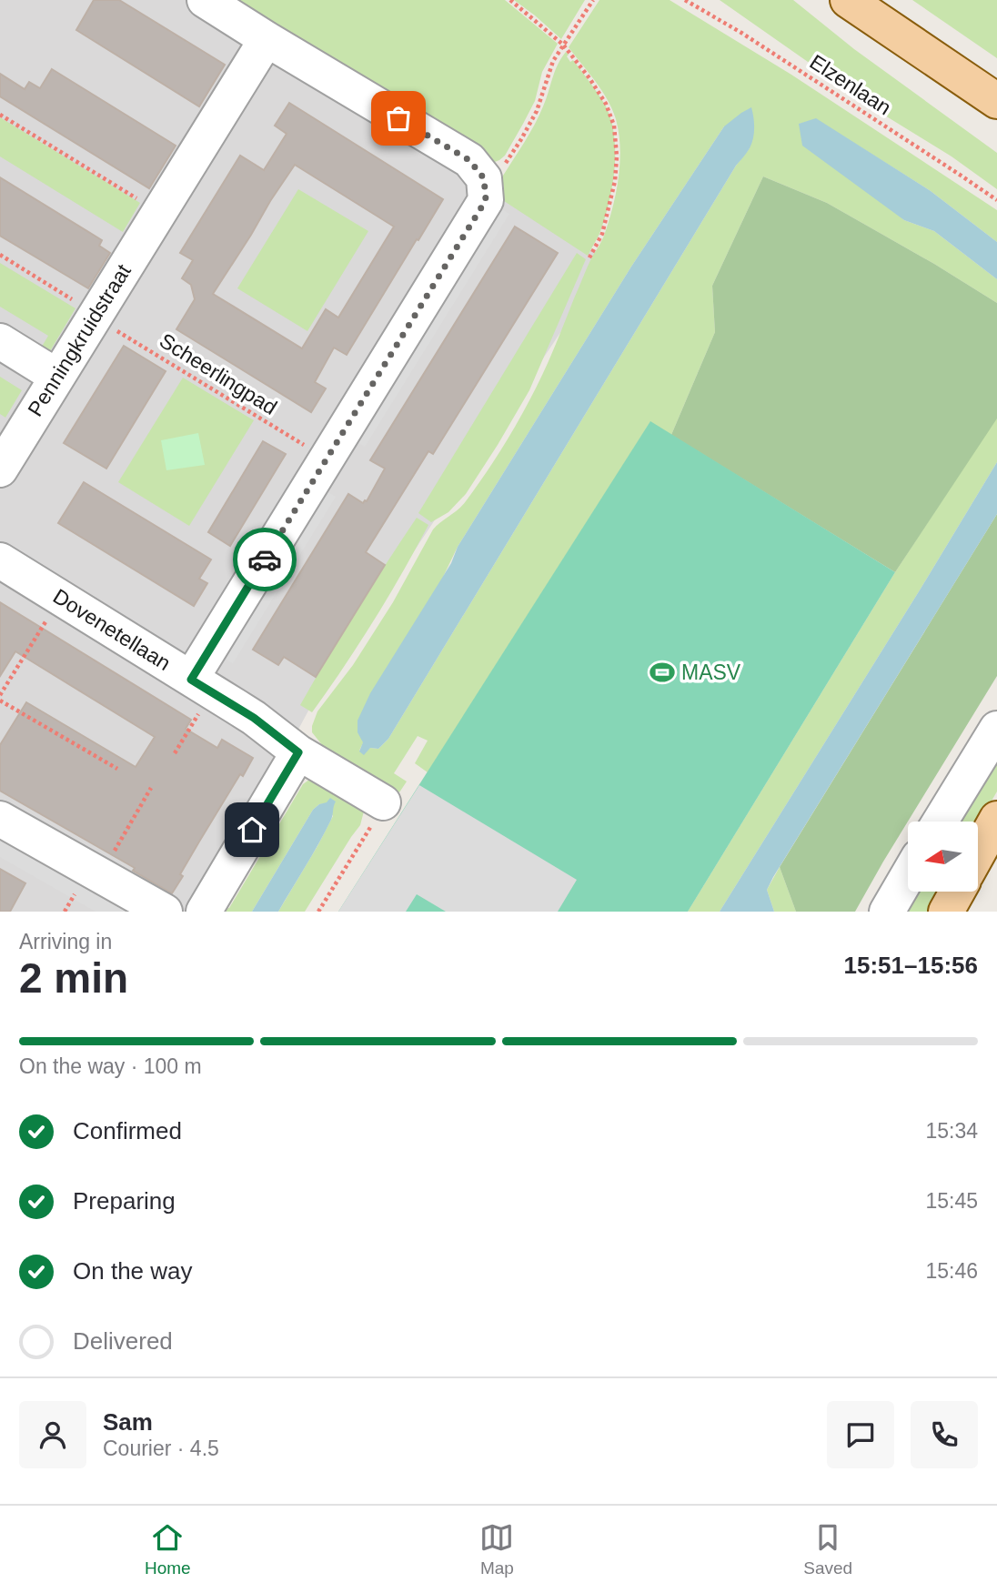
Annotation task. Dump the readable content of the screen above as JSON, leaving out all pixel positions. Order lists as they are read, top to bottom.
{
  "streets": {
    "street": ["Penningkruidstraat", "Dovenetellaan"],
    "path": ["Elzenlaan", "Scheerlingpad"]
  },
  "crossings": [
    ["Penningkruidstraat", "Scheerlingpad"]
  ],
  "places": {
    "sports": ["MASV"]
  },
  "north": "left",
  "page": {
    "heading": ["2 min", "Arriving in", "15:51–15:56"],
    "panel": ["Sam", "Courier · 4.5"],
    "bar": "On the way · 100 m",
    "list": [
      ["Confirmed", "15:34"],
      ["Preparing", "15:45"],
      ["On the way", "15:46"],
      "Delivered"
    ],
    "tabs": ["Home", "Map", "Saved"]
  }
}
